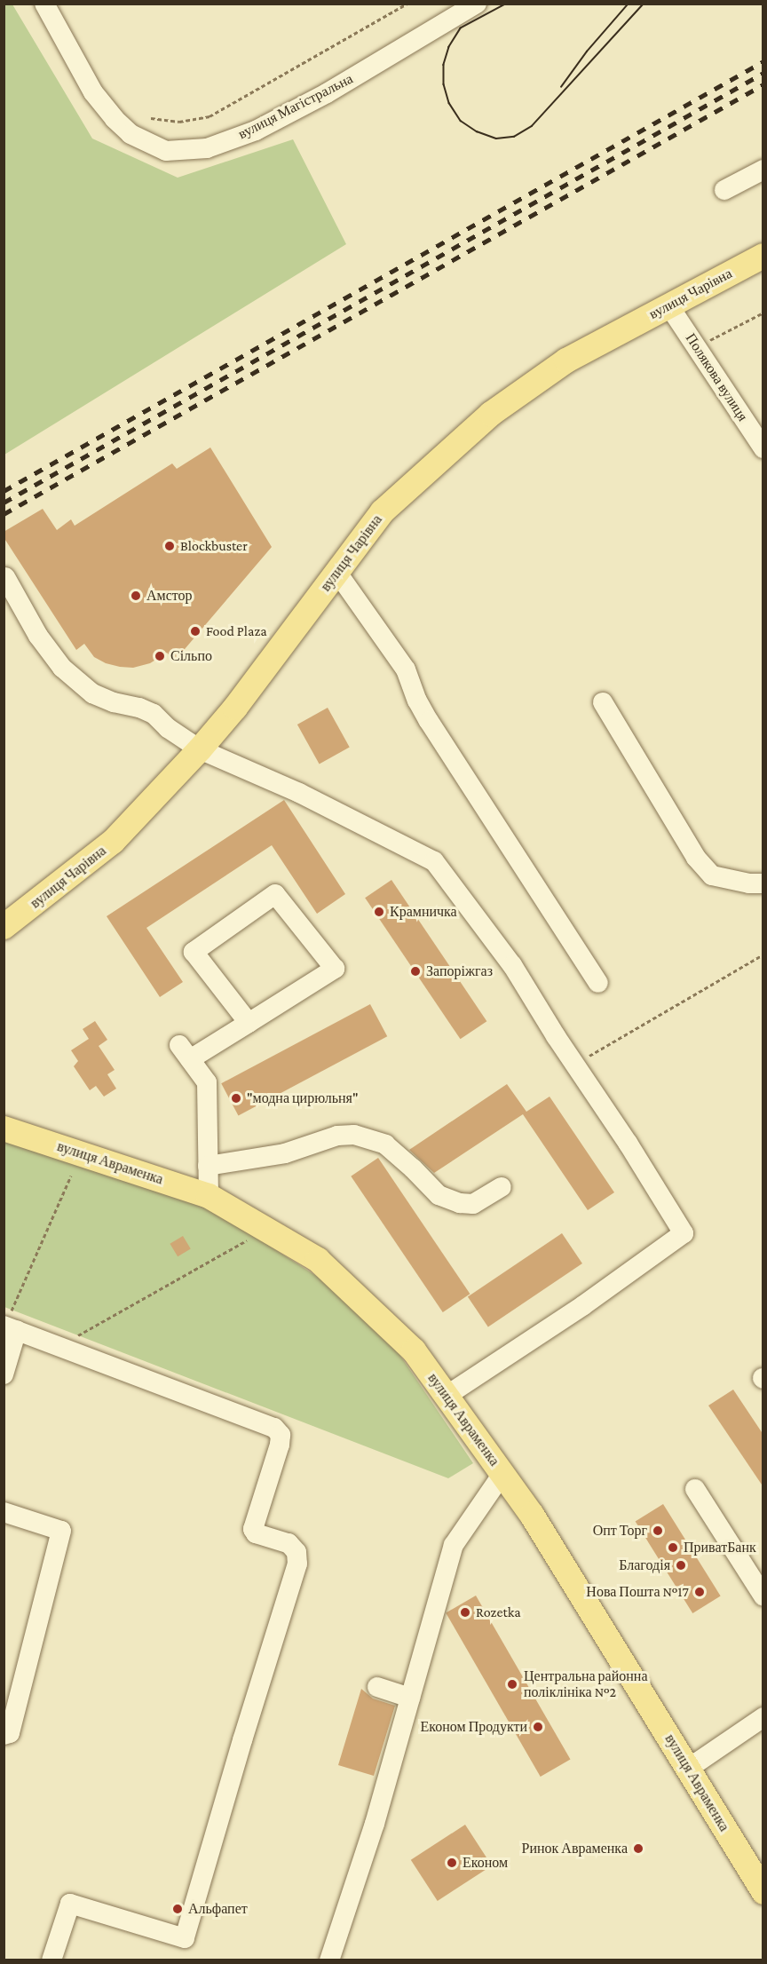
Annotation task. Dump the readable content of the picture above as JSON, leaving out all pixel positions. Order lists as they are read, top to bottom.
{
  "streets": {
    "main road": ["вулиця Чарівна", "вулиця Авраменка"],
    "street": ["вулиця Магістральна", "Полякова вулиця"]
  },
  "crossings": [
    ["вулиця Чарівна", "Полякова вулиця"]
  ],
  "places": [
    "Blockbuster",
    "Амстор",
    "Food Plaza",
    "Сільпо",
    "Крамничка",
    "Запоріжгаз",
    "\"модна цирюльня\"",
    "Опт Торг",
    "ПриватБанк",
    "Благодія",
    "Нова Пошта №17",
    "Rozetka",
    "Центральна районна поліклініка №2",
    "Економ Продукти",
    "Ринок Авраменка",
    "Економ",
    "Альфапет"
  ]
}
